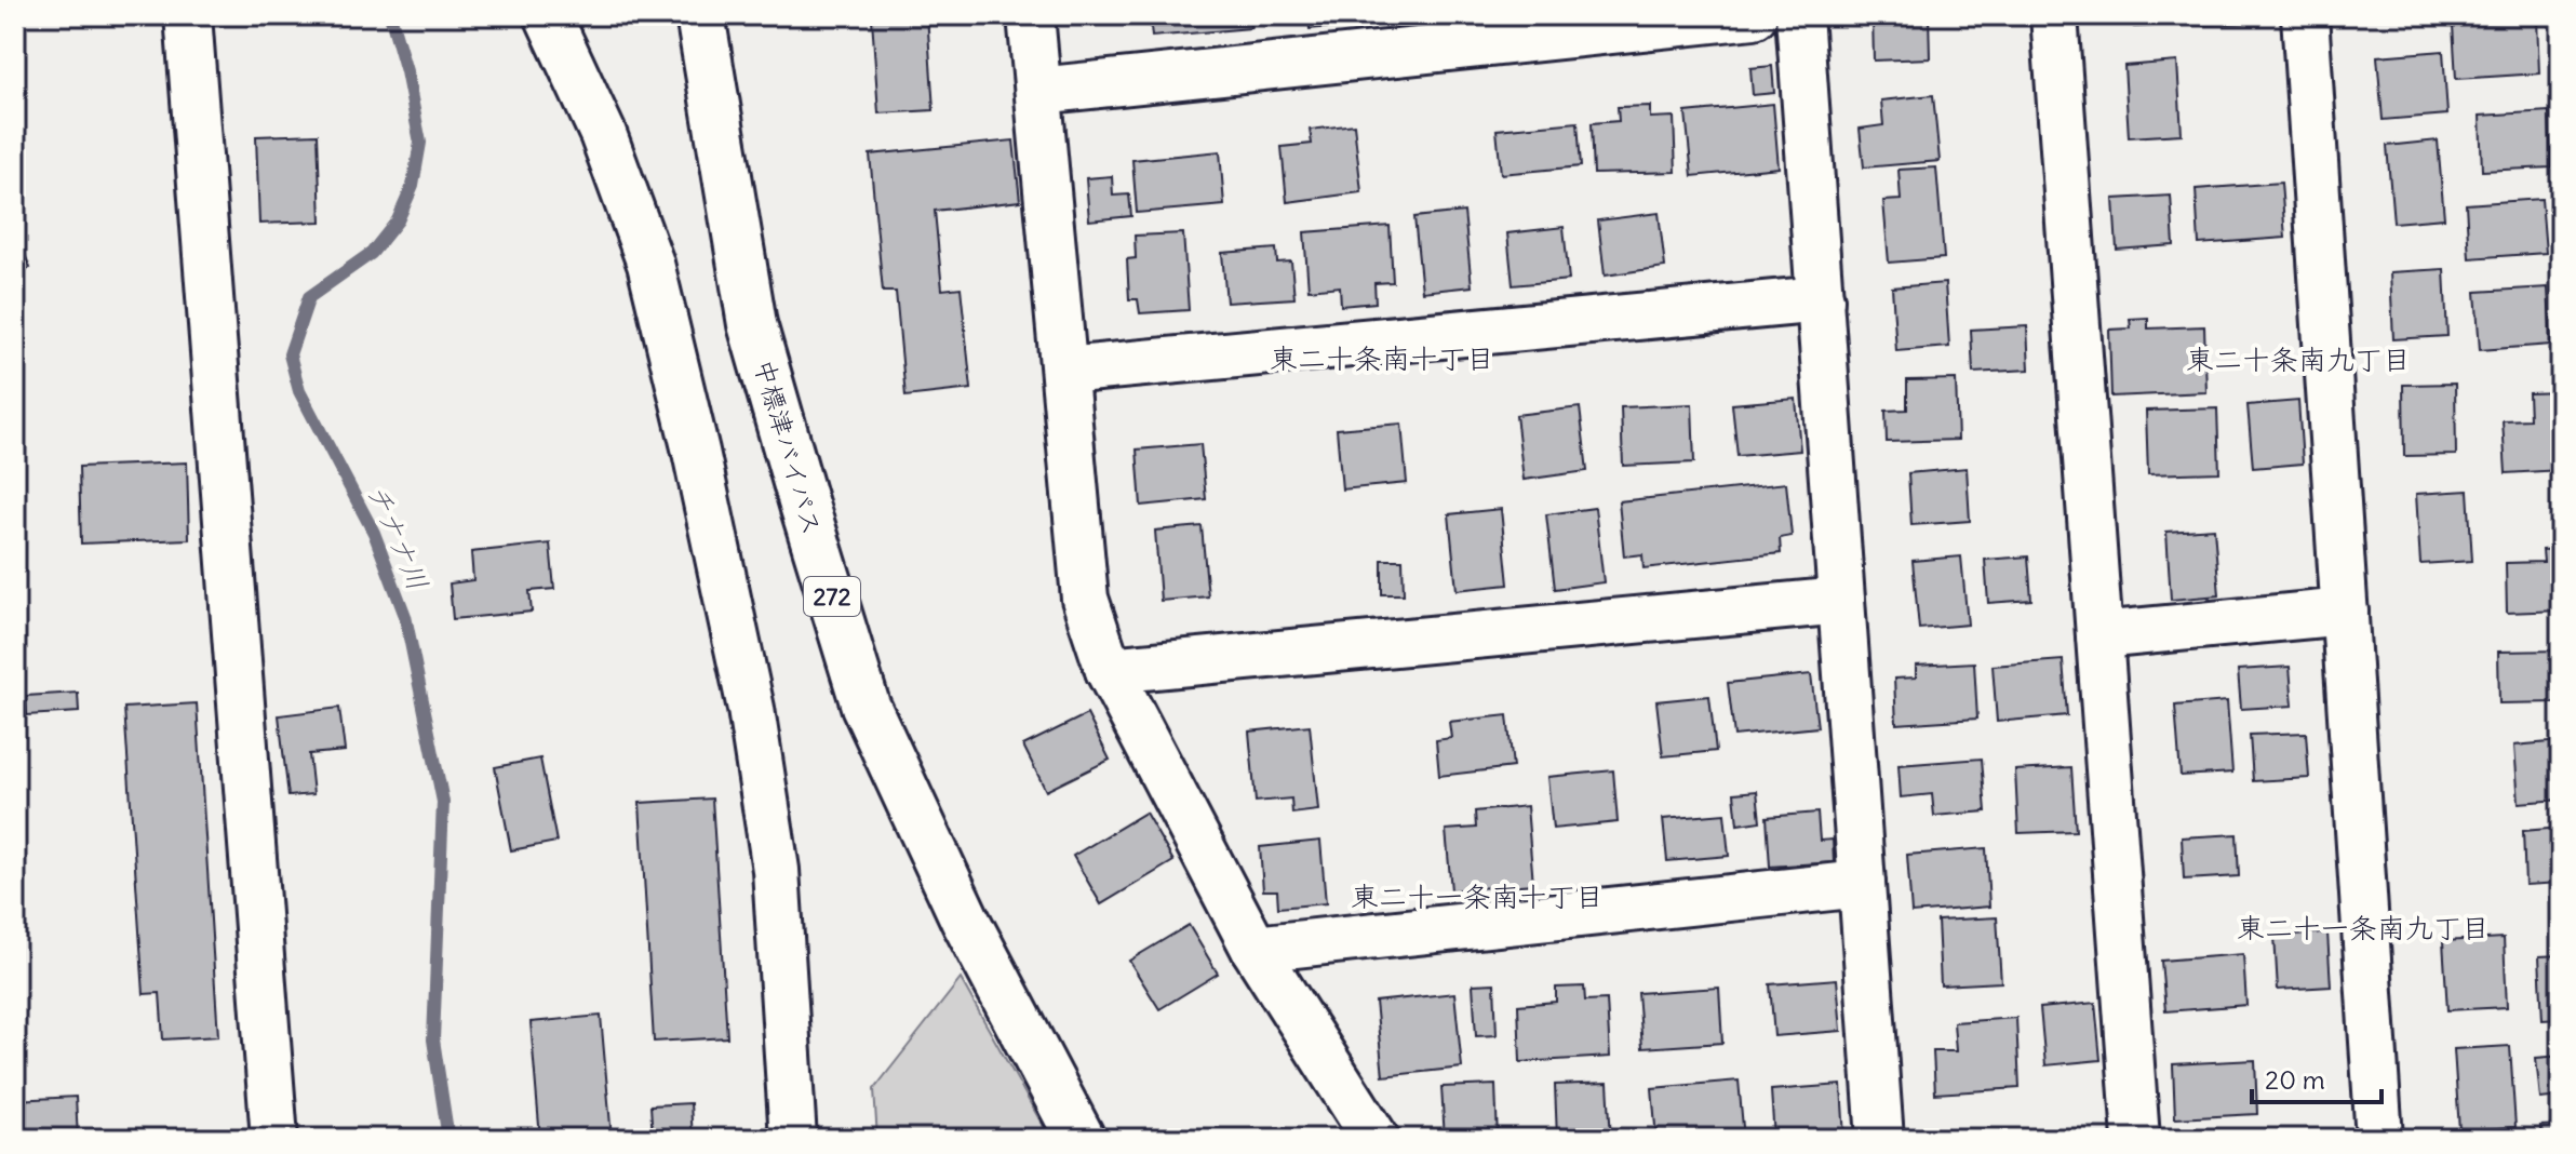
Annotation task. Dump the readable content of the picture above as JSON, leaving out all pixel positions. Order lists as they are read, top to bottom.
{
  "streets": {
    "highway": ["中標津バイパス", "272"]
  },
  "districts": [
    "東二十条南十丁目",
    "東二十条南九丁目",
    "東二十一条南十丁目",
    "東二十一条南九丁目"
  ],
  "water": ["チナナ川"],
  "scale_bar": "20 m"
}
